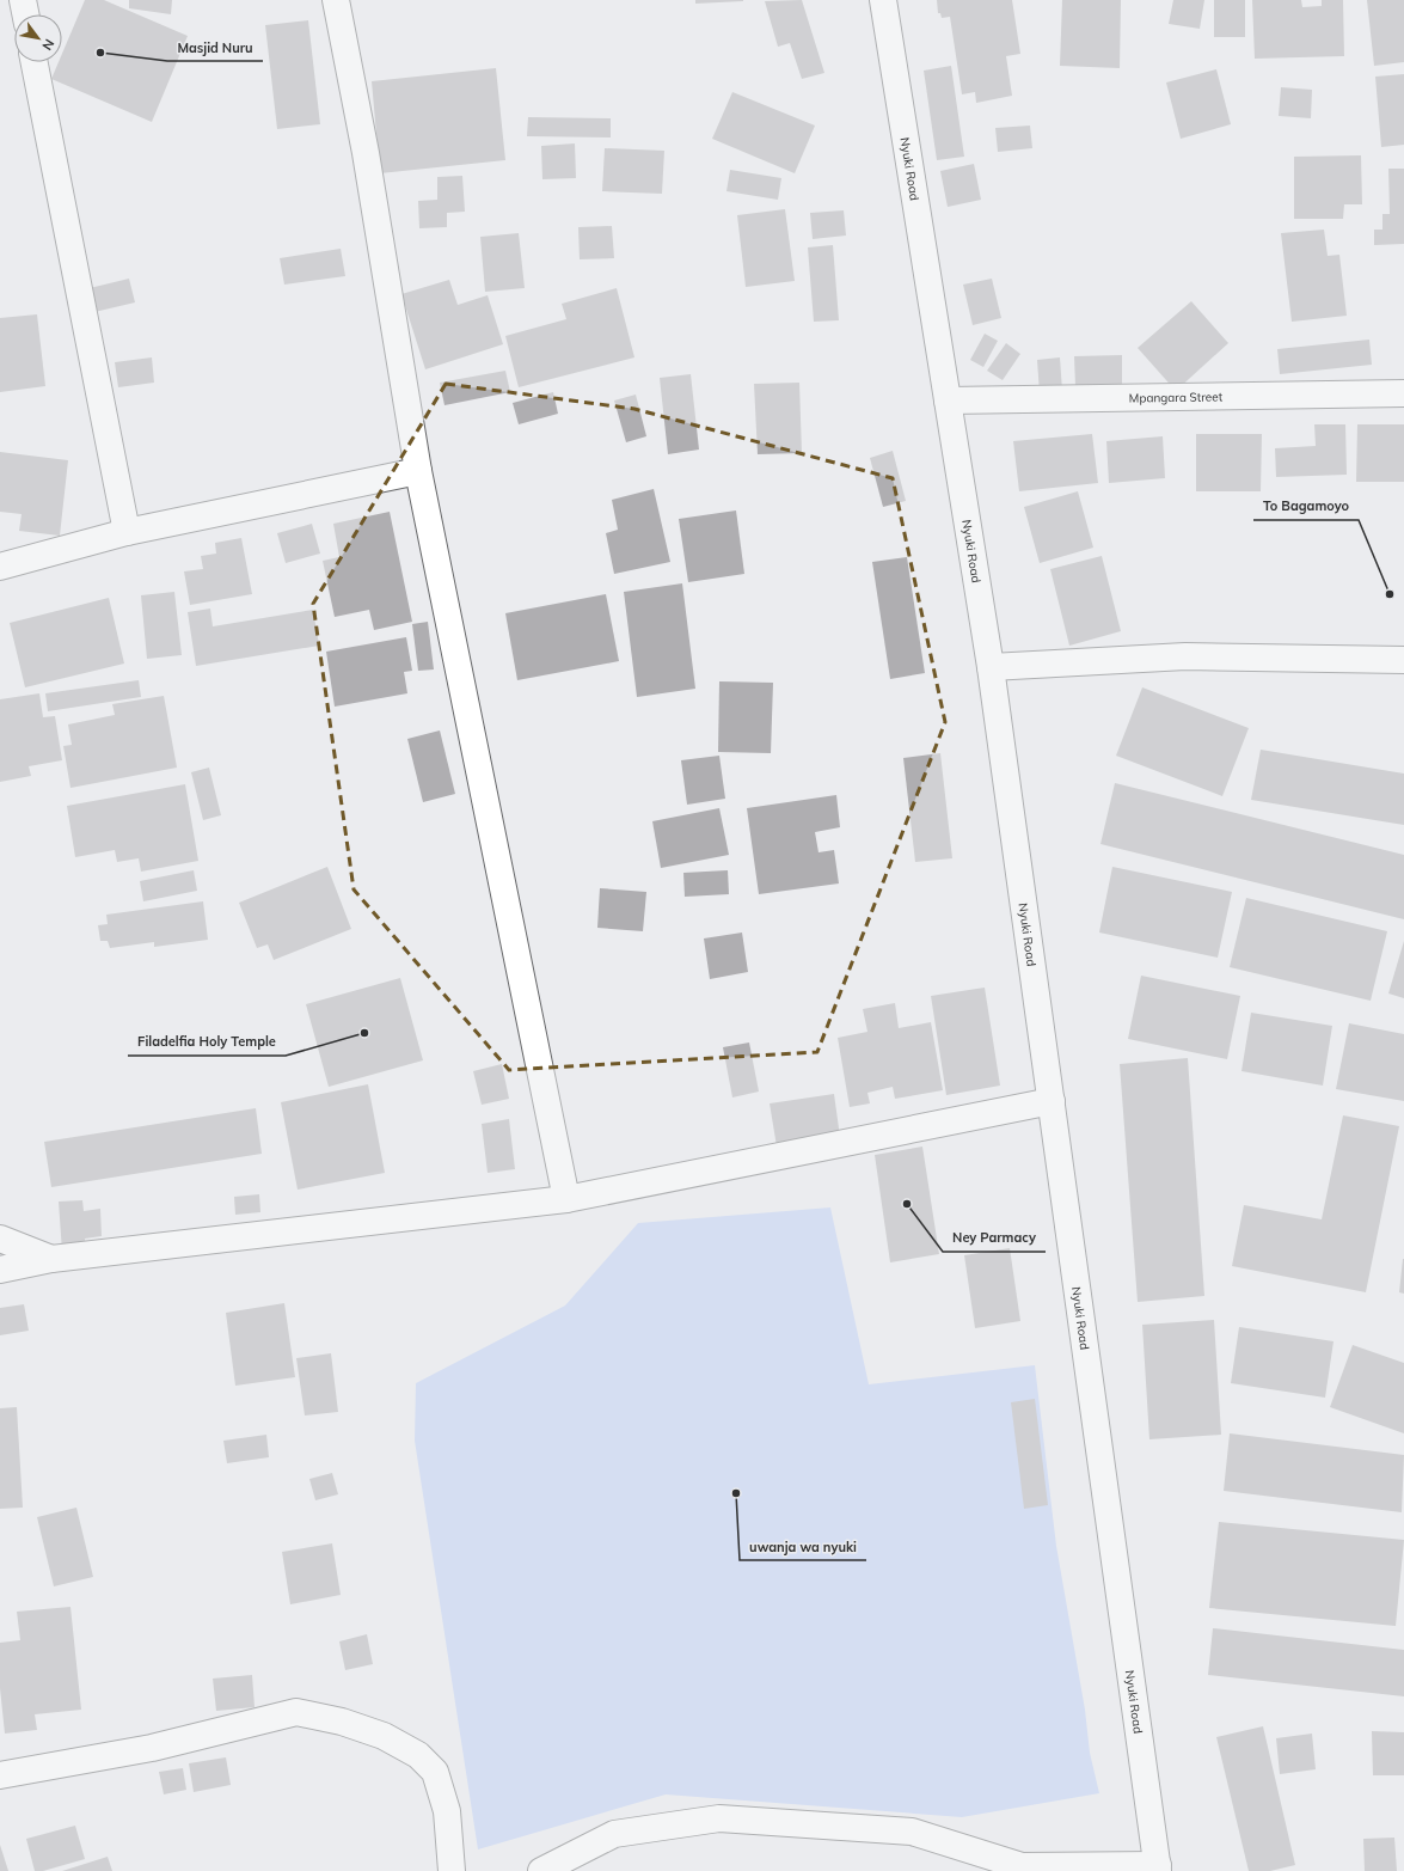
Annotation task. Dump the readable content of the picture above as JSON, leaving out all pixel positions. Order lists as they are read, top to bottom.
{
  "streets": {
    "street": ["Nyuki Road", "Mpangara Street"]
  },
  "crossings": [
    ["Nyuki Road", "Mpangara Street"]
  ],
  "places": [
    "Masjid Nuru",
    "To Bagamoyo",
    "Filadelfia Holy Temple",
    "Ney Parmacy",
    "uwanja wa nyuki"
  ],
  "north": "bottom right"
}
